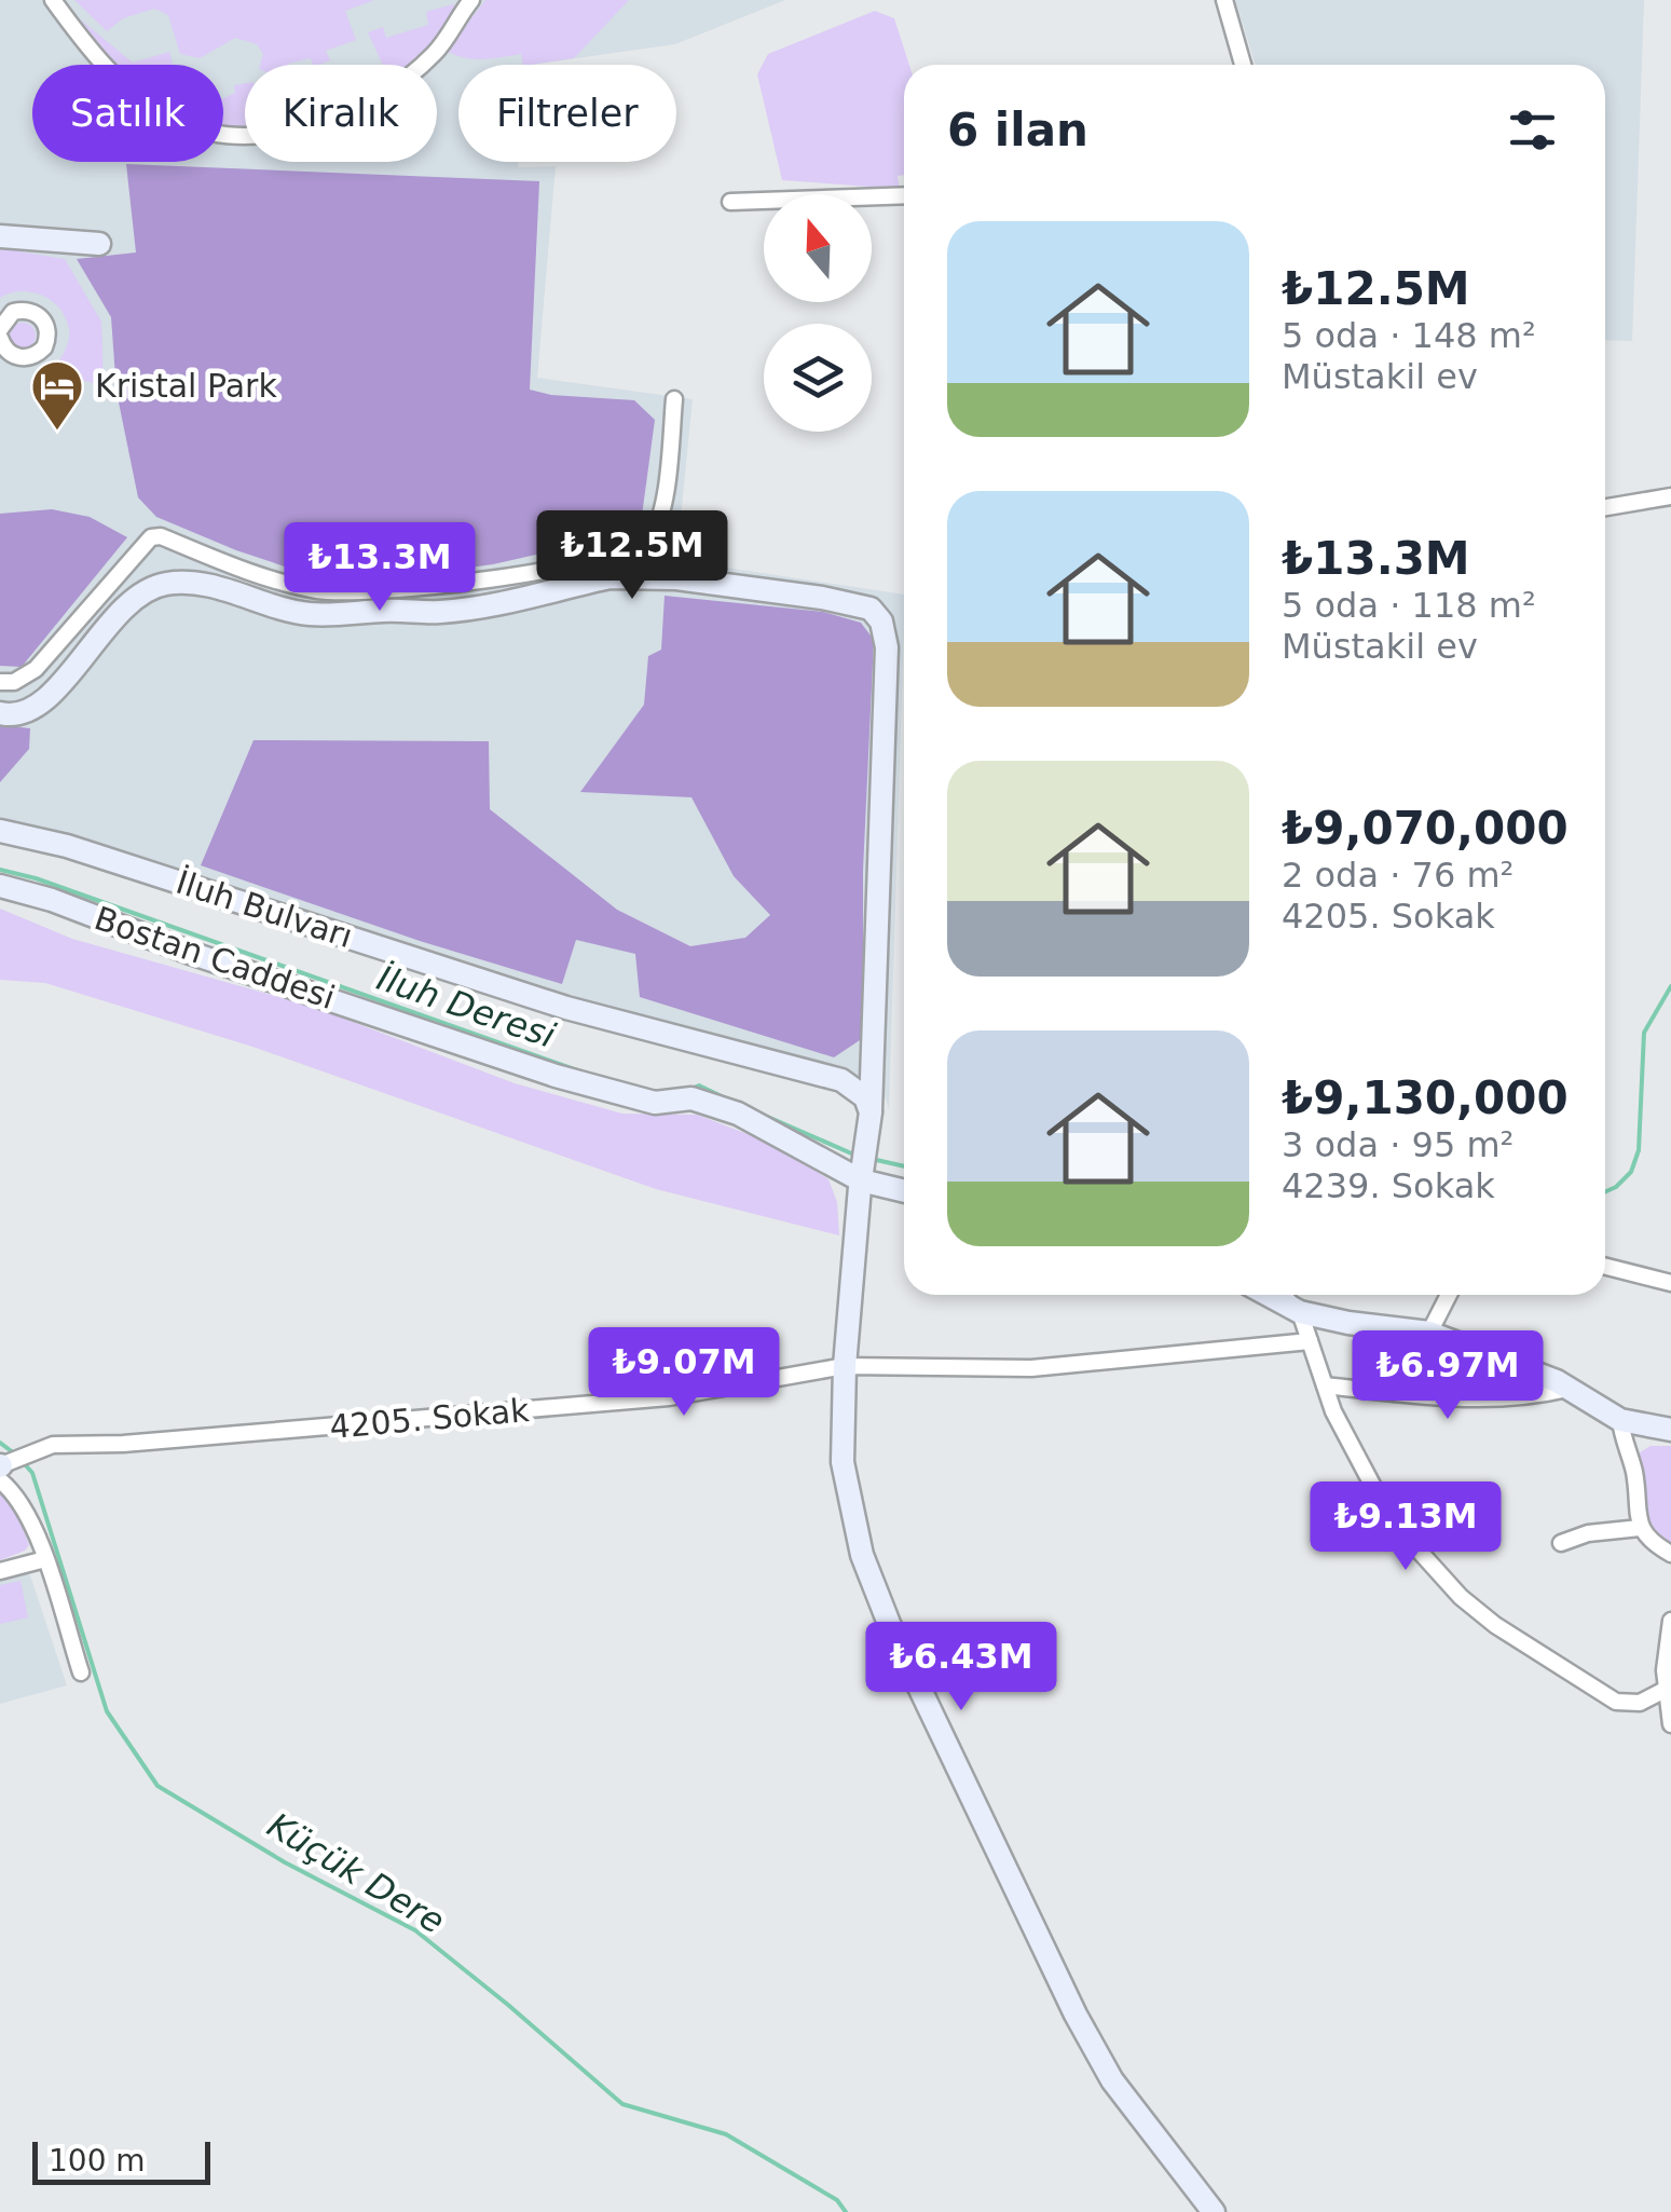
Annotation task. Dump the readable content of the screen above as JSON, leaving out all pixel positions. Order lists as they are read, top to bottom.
{
  "streets": {
    "street": ["İluh Bulvarı", "Bostan Caddesi", "4205. Sokak"]
  },
  "water": ["İluh Deresi", "Küçük Dere"],
  "places": {
    "hotel": ["Kristal Park"]
  },
  "scale_bar": "100 m",
  "north": "top",
  "page": {
    "chip": ["Satılık", "Kiralık", "Filtreler"],
    "heading": "6 ilan",
    "list": [
      {
        "name": "₺12.5M",
        "note": "5 oda · 148 m² · Müstakil ev"
      },
      {
        "name": "₺13.3M",
        "note": "5 oda · 118 m² · Müstakil ev"
      },
      {
        "name": "₺9,070,000",
        "note": "2 oda · 76 m² · 4205. Sokak"
      },
      {
        "name": "₺9,130,000",
        "note": "3 oda · 95 m² · 4239. Sokak"
      }
    ],
    "price": [
      "₺12.5M",
      "₺13.3M",
      "₺9.07M",
      "₺6.97M",
      "₺9.13M",
      "₺6.43M"
    ],
    "scale": "100 m"
  }
}
